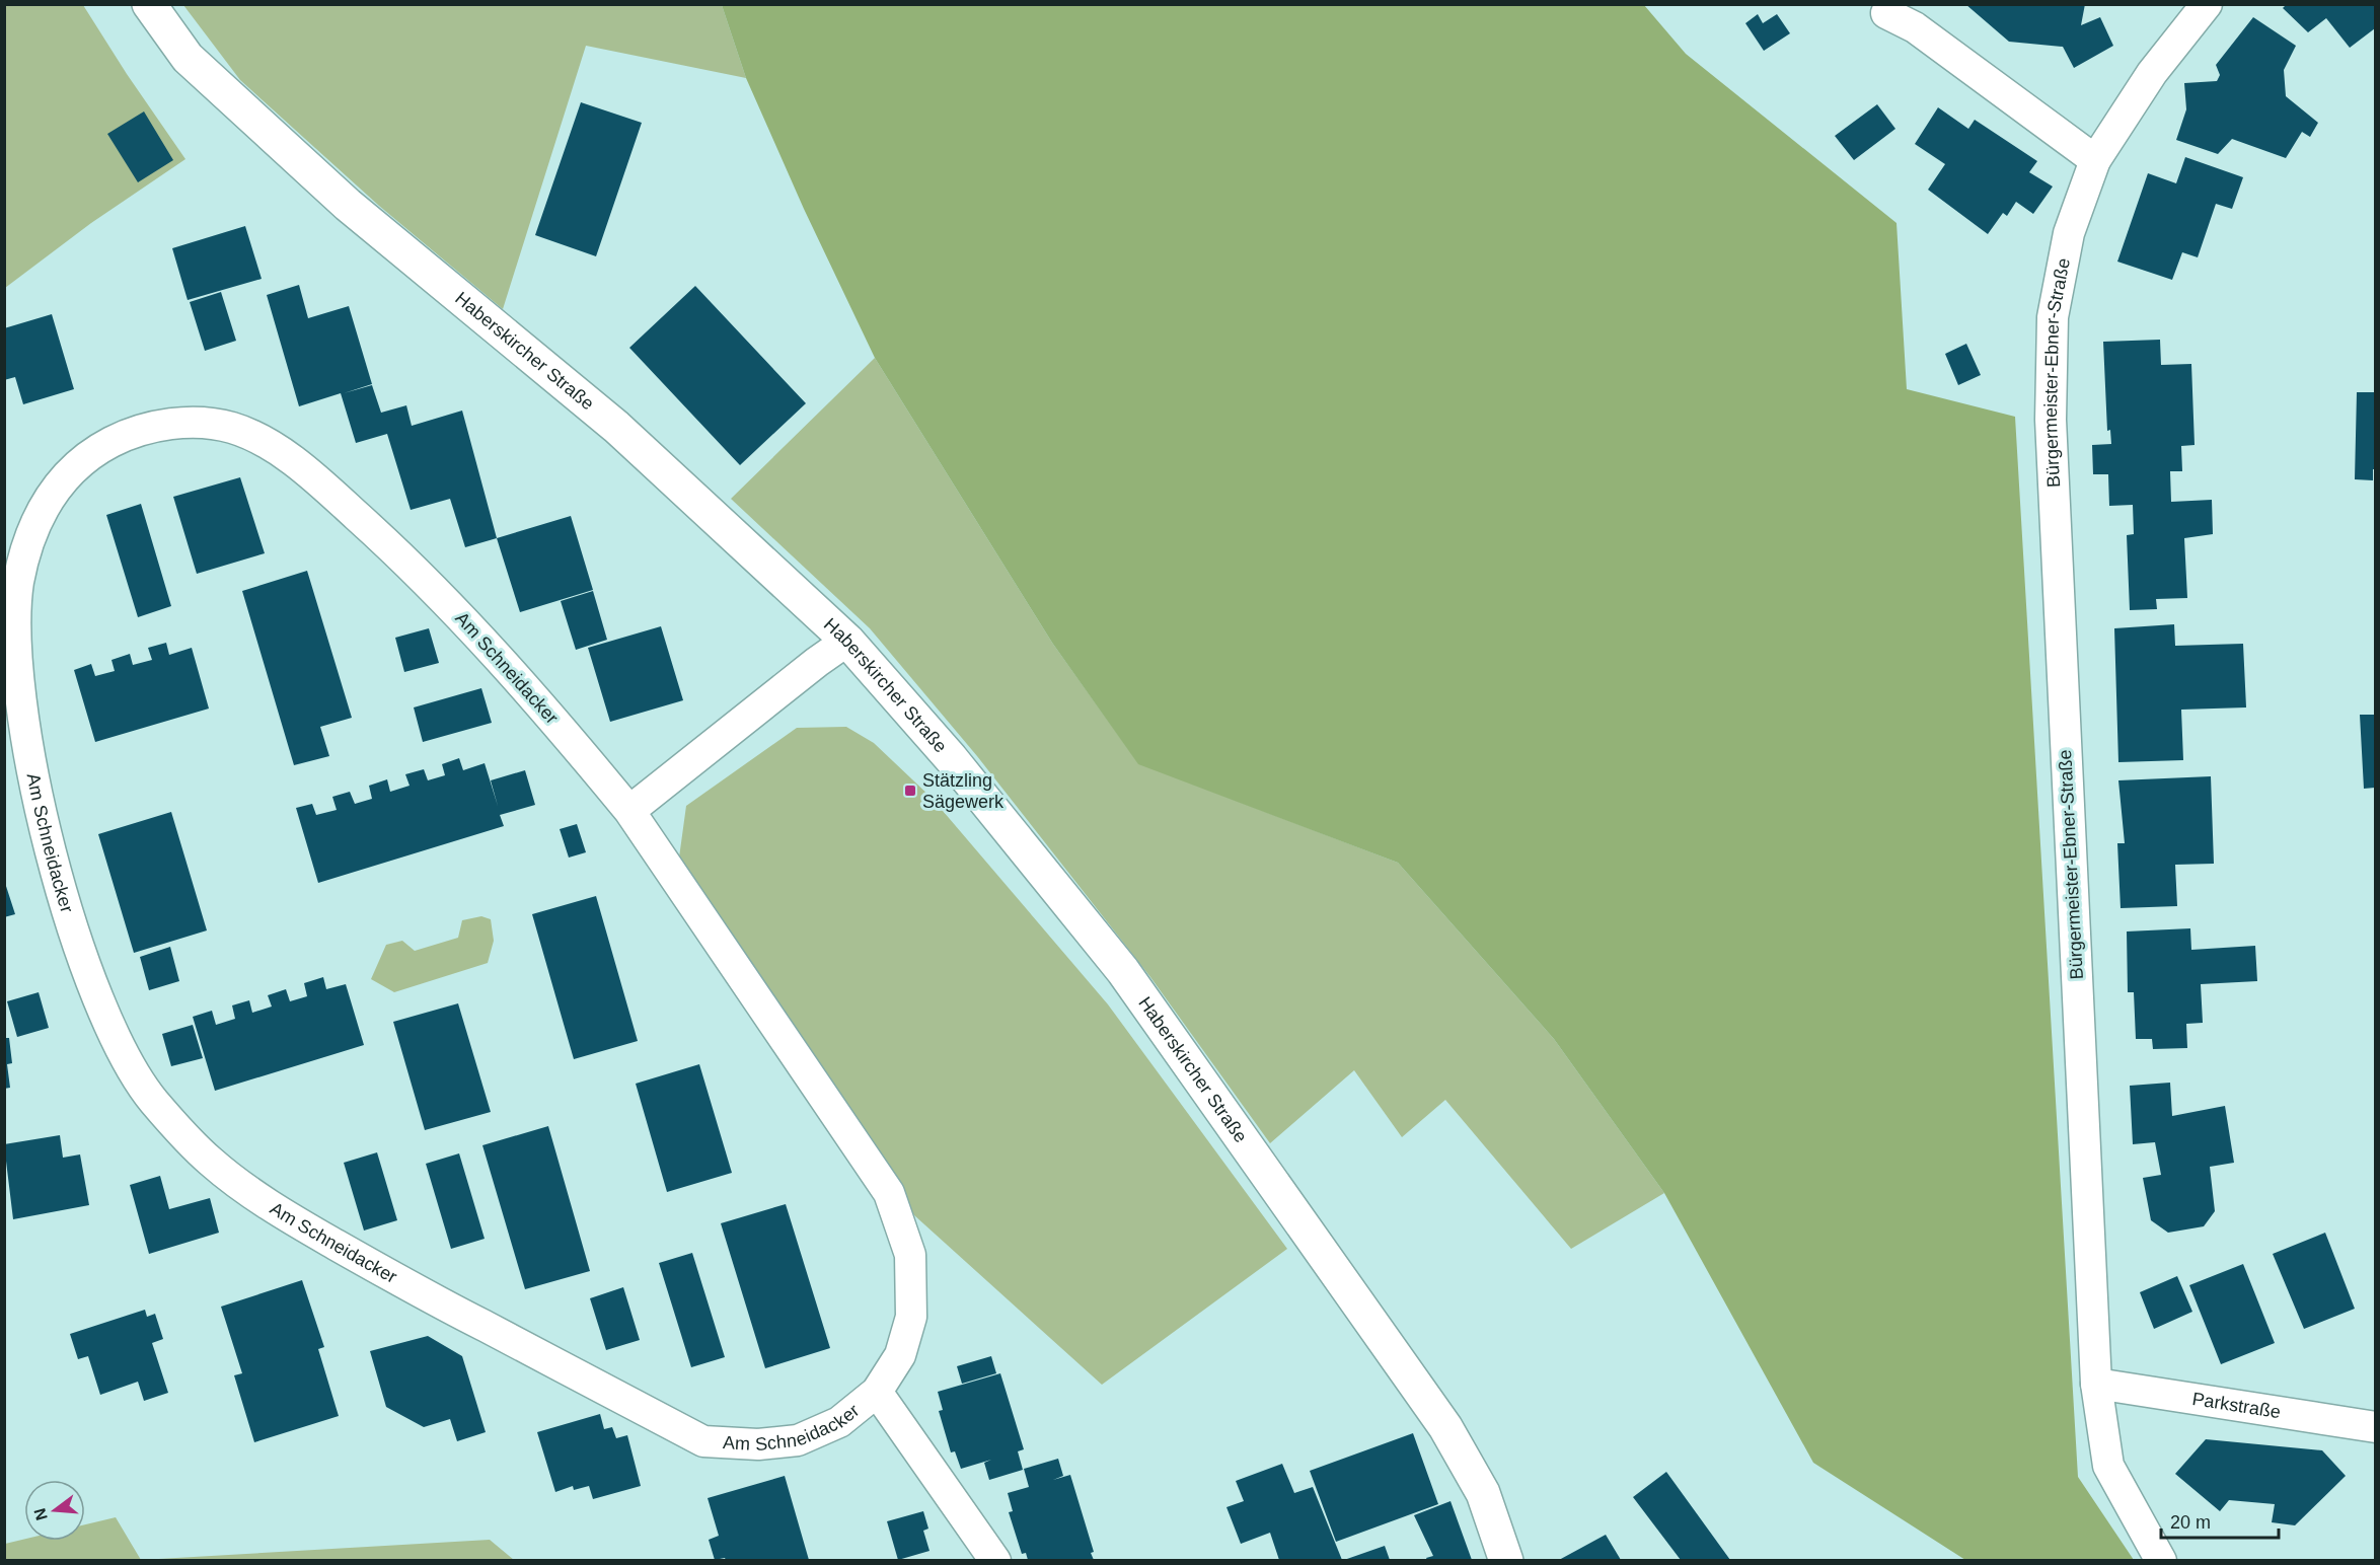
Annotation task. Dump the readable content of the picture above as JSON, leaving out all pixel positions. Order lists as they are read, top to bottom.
{
  "streets": {
    "street": [
      "Haberskircher Straße",
      "Bürgermeister-Ebner-Straße",
      "Am Schneidacker",
      "Parkstraße"
    ]
  },
  "crossings": [
    ["Bürgermeister-Ebner-Straße", "Parkstraße"]
  ],
  "places": {
    "transit": ["Stätzling Sägewerk"]
  },
  "scale_bar": "20 m",
  "north": "left"
}
